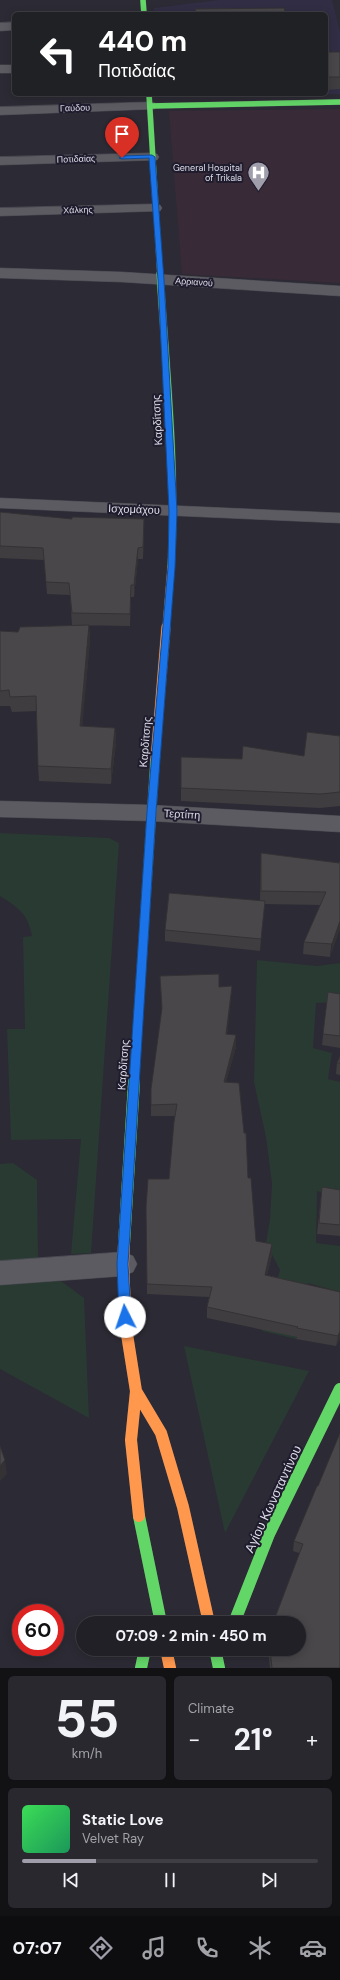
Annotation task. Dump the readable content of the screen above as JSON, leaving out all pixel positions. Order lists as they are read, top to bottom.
{
  "streets": {
    "main road": ["Καρδίτσης", "Αγίου Κωνσταντίνου"],
    "street": [
      "Γαύδου",
      "Ποτιδαίας",
      "Χάλκης",
      "Αρριανού",
      "Ισχομάχου",
      "Τερτίπη"
    ]
  },
  "crossings": [
    ["Γαύδου", "Καρδίτσης"],
    ["Ποτιδαίας", "Καρδίτσης"],
    ["Χάλκης", "Καρδίτσης"],
    ["Αρριανού", "Καρδίτσης"],
    ["Καρδίτσης", "Ισχομάχου"],
    ["Καρδίτσης", "Τερτίπη"]
  ],
  "places": {
    "hospital": ["General Hospital of Trikala"]
  },
  "page": {
    "turn": ["440 m", "Ποτιδαίας"],
    "limit": "60",
    "trip": "07:09 · 2 min · 450 m",
    "tile": [
      ["55", "km/h"],
      "Climate"
    ],
    "heat": ["−", "21°", "+"],
    "song": ["Static Love", "Velvet Ray"],
    "tabs": "07:07"
  }
}
